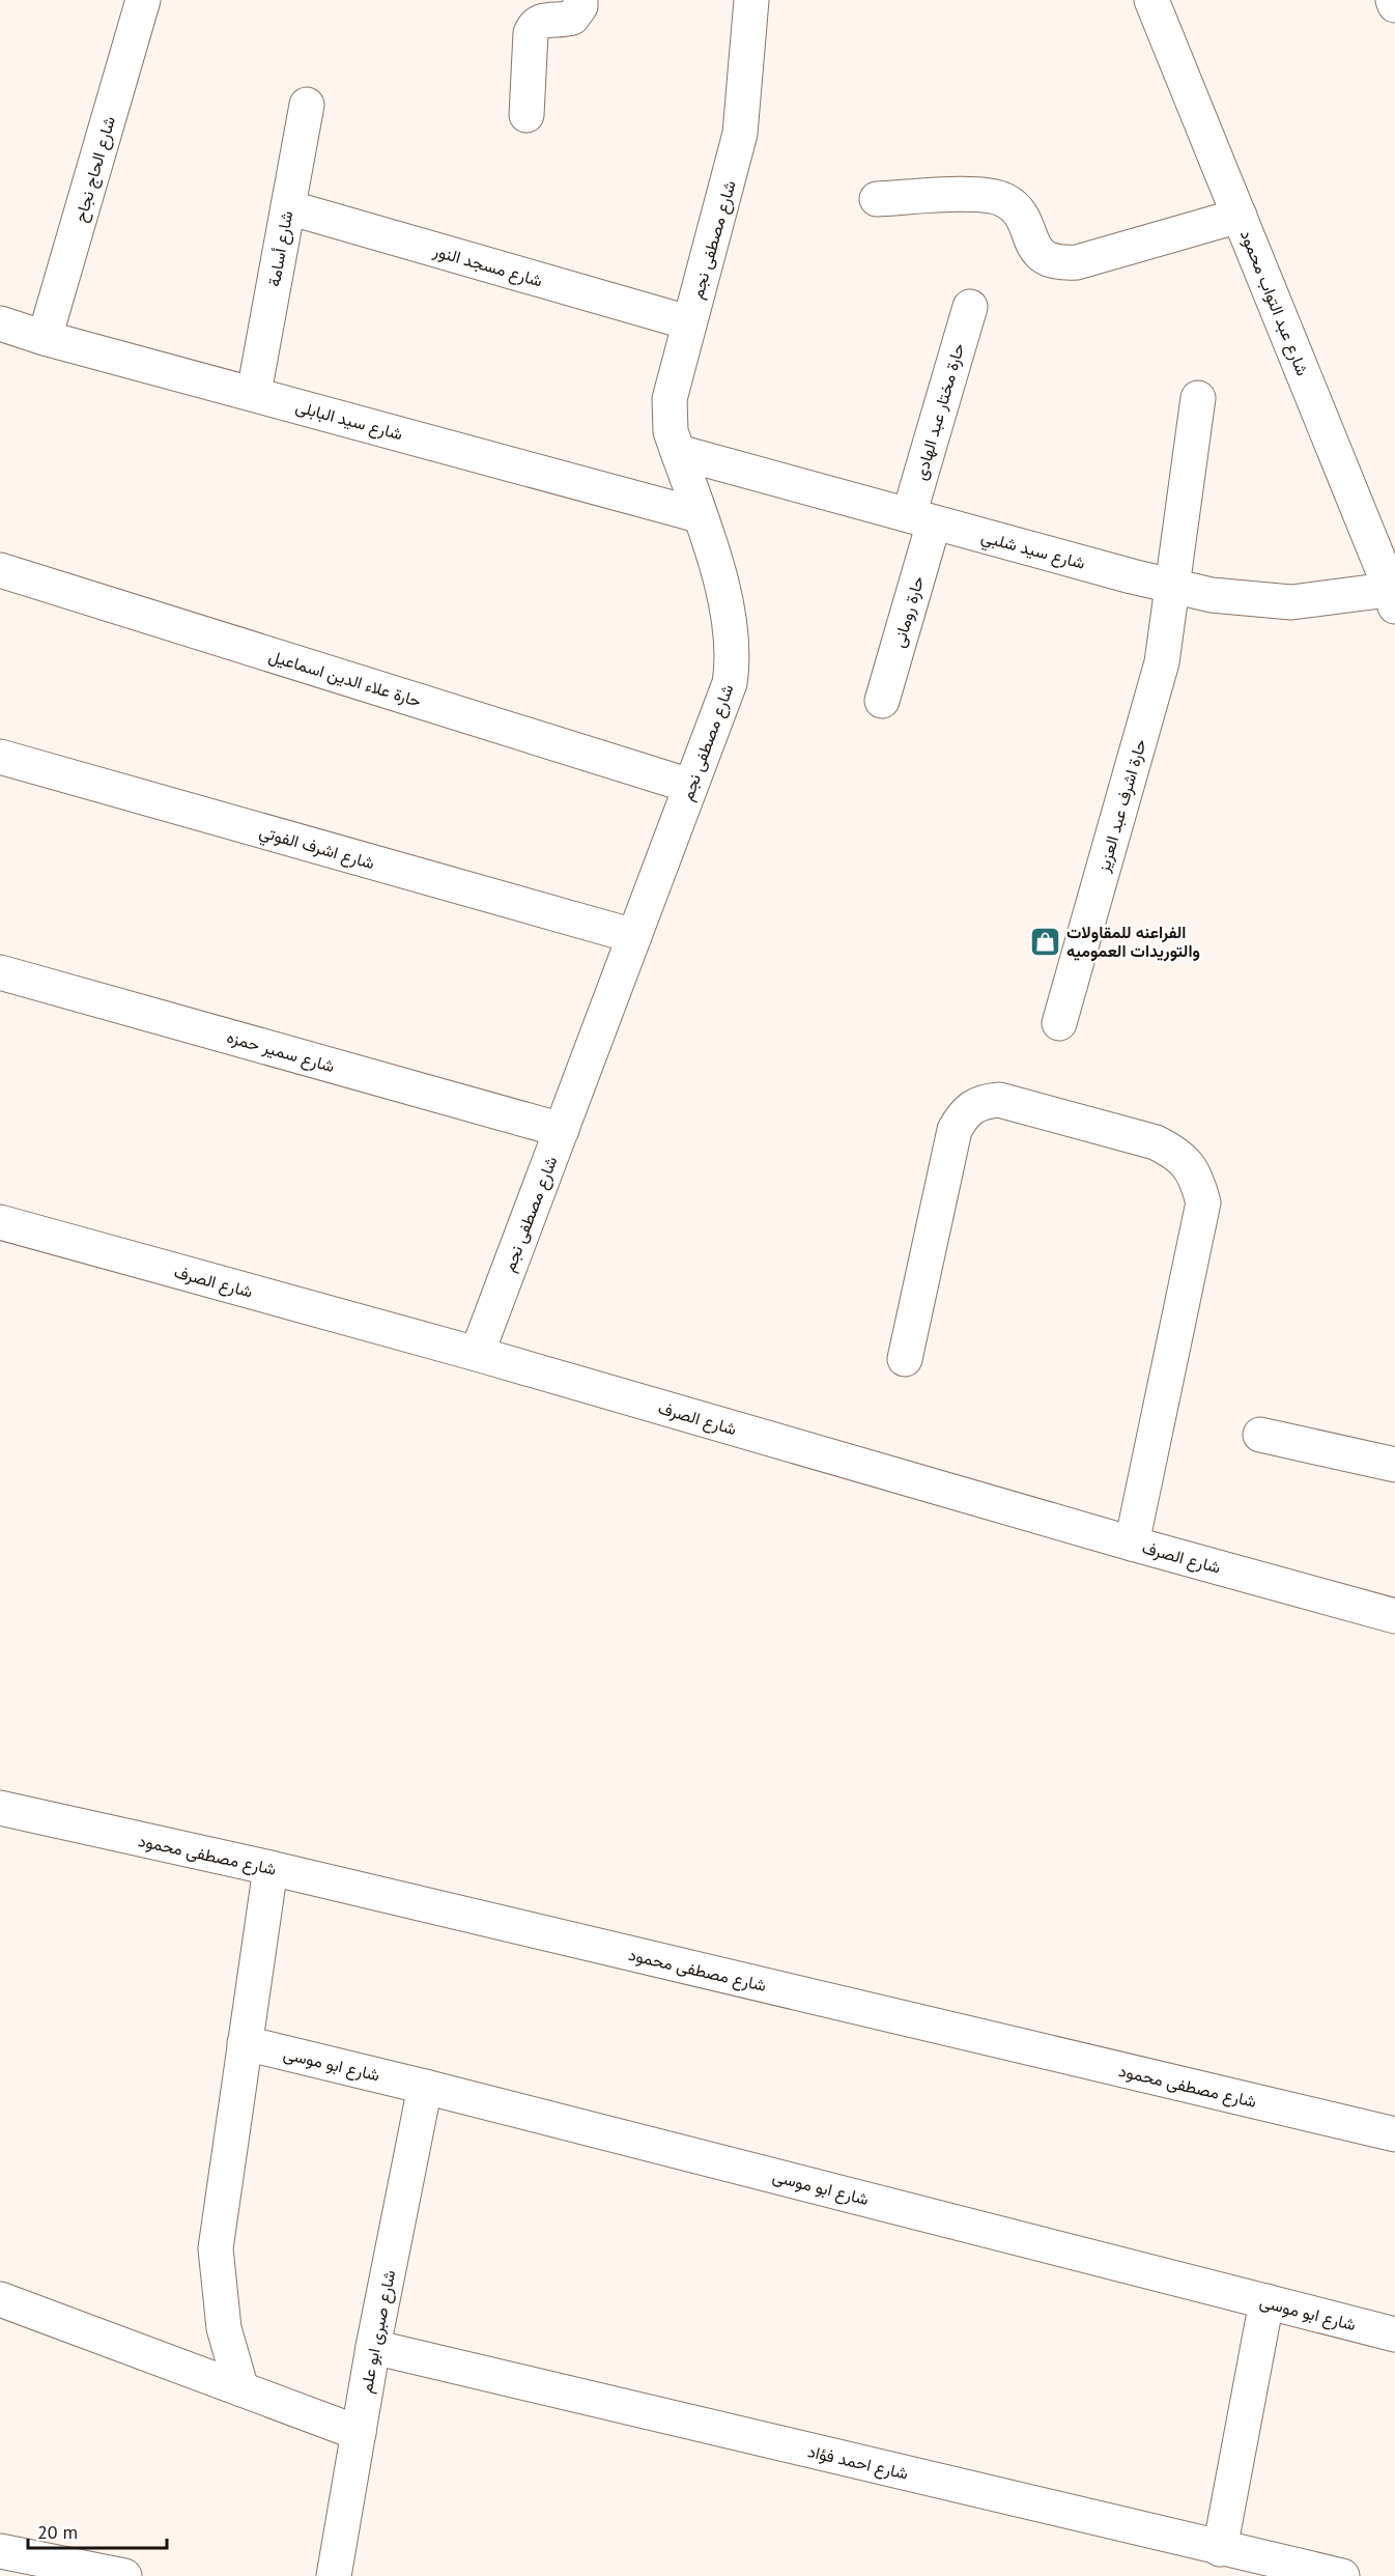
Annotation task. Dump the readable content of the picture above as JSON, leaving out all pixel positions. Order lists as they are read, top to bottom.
{
  "streets": {
    "street": [
      "شارع الحاج نجاح",
      "شارع مصطفى نجم",
      "شارع أسامة",
      "شارع مسجد النور",
      "شارع عبد التواب محمود",
      "حارة مختار عبد الهادى",
      "شارع سيد البابلى",
      "شارع سيد شلبي",
      "حارة رومانى",
      "حارة علاء الدين اسماعيل",
      "حارة اشرف عبد العزيز",
      "شارع اشرف الفوتي",
      "شارع سمير حمزه",
      "شارع الصرف",
      "شارع مصطفى محمود",
      "شارع ابو موسى",
      "شارع صبرى ابو علم",
      "شارع احمد فؤاد"
    ]
  },
  "crossings": [
    ["شارع الحاج نجاح", "شارع سيد البابلى"],
    ["شارع مصطفى نجم", "شارع مسجد النور"],
    ["شارع مصطفى نجم", "شارع سيد البابلى"],
    ["شارع مصطفى نجم", "شارع سيد شلبي"],
    ["شارع مصطفى نجم", "حارة علاء الدين اسماعيل"],
    ["شارع مصطفى نجم", "شارع اشرف الفوتي"],
    ["شارع مصطفى نجم", "شارع سمير حمزه"],
    ["شارع مصطفى نجم", "شارع الصرف"],
    ["شارع أسامة", "شارع مسجد النور"],
    ["شارع أسامة", "شارع سيد البابلى"],
    ["شارع عبد التواب محمود", "شارع سيد شلبي"],
    ["حارة مختار عبد الهادى", "شارع سيد شلبي"],
    ["حارة مختار عبد الهادى", "حارة رومانى"],
    ["شارع سيد شلبي", "حارة رومانى"],
    ["شارع سيد شلبي", "حارة اشرف عبد العزيز"],
    ["شارع ابو موسى", "شارع صبرى ابو علم"],
    ["شارع صبرى ابو علم", "شارع احمد فؤاد"]
  ],
  "places": {
    "shop": ["الفراعنه للمقاولات والتوريدات العموميه"]
  },
  "scale_bar": "20 m"
}
